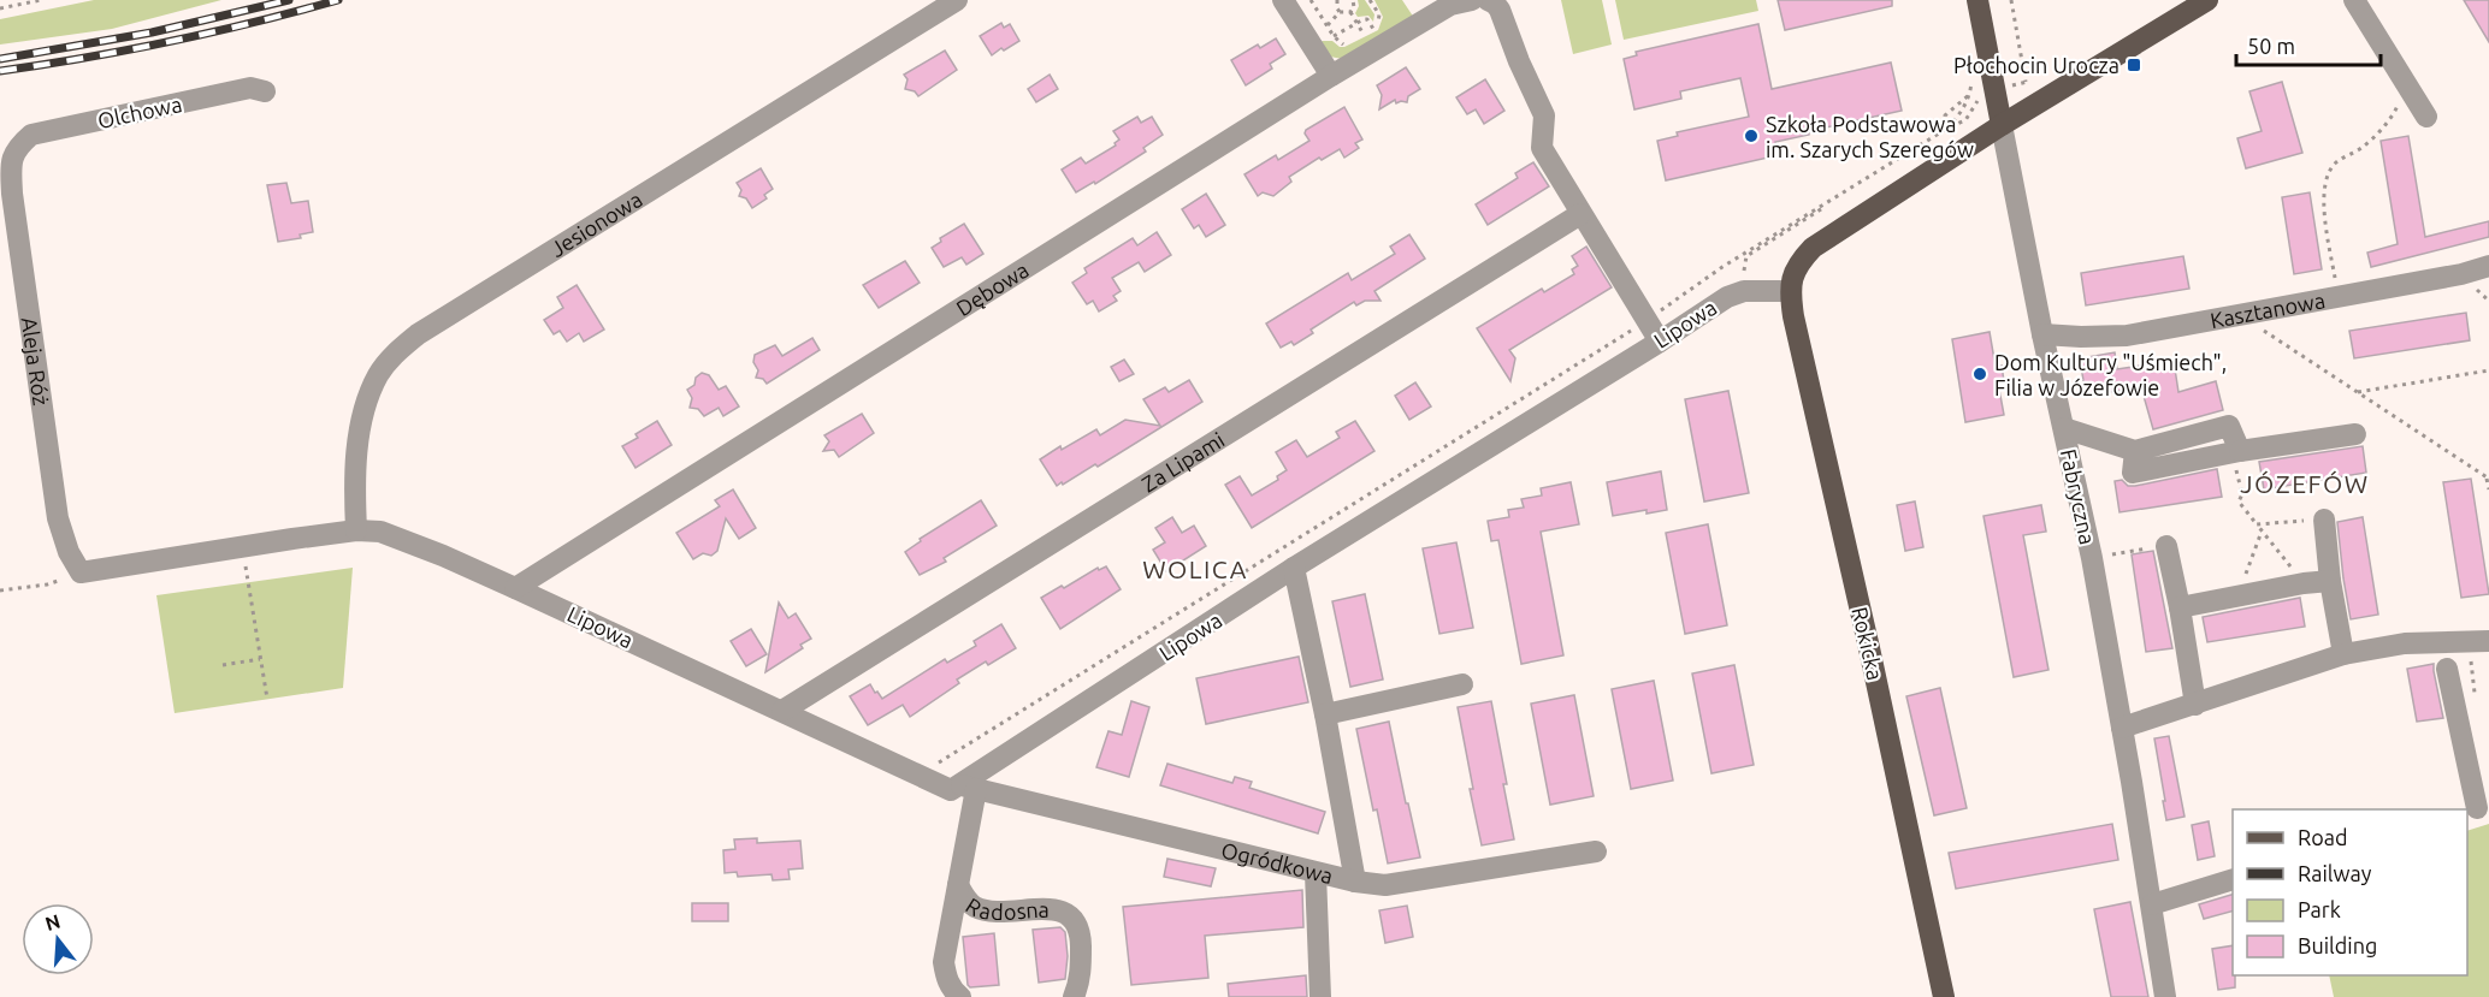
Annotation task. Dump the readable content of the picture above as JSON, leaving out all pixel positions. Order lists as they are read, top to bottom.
{
  "streets": {
    "main road": ["Fabryczna", "Rokicka"],
    "street": [
      "Olchowa",
      "Jesionowa",
      "Dębowa",
      "Kasztanowa",
      "Lipowa",
      "Aleja Róż",
      "Za Lipami",
      "Ogródkowa",
      "Radosna"
    ]
  },
  "crossings": [
    ["Olchowa", "Aleja Róż"],
    ["Jesionowa", "Lipowa"],
    ["Dębowa", "Lipowa"],
    ["Kasztanowa", "Fabryczna"],
    ["Lipowa", "Aleja Róż"],
    ["Lipowa", "Za Lipami"],
    ["Lipowa", "Rokicka"],
    ["Lipowa", "Ogródkowa"],
    ["Lipowa", "Radosna"],
    ["Ogródkowa", "Radosna"]
  ],
  "districts": ["JÓZEFÓW", "WOLICA"],
  "places": {
    "transit": ["Płochocin Urocza"],
    "other": ["Szkoła Podstawowa im. Szarych Szeregów", "Dom Kultury \"Uśmiech\", Filia w Józefowie"]
  },
  "legend": [
    "Road",
    "Railway",
    "Park",
    "Building"
  ],
  "scale_bar": "50 m",
  "north": "top"
}
